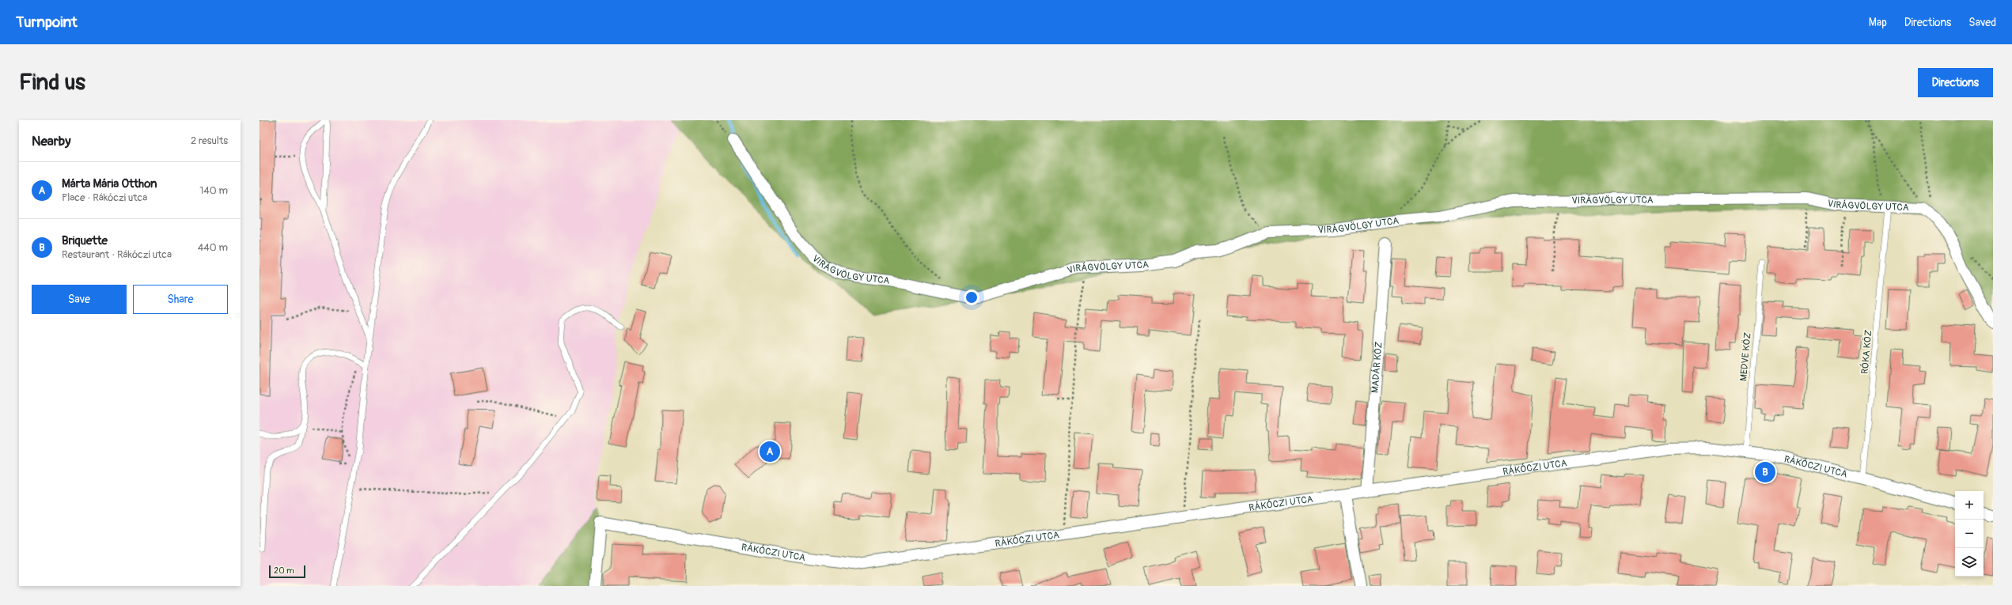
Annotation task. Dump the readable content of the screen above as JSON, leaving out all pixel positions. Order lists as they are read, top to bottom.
{
  "streets": {
    "street": ["VIRÁGVÖLGY UTCA", "MADÁR KÖZ", "RÁKÓCZI UTCA"],
    "lane": ["RÓKA KÖZ", "MEDVE KÖZ"]
  },
  "crossings": [
    ["VIRÁGVÖLGY UTCA", "RÓKA KÖZ"],
    ["RÓKA KÖZ", "RÁKÓCZI UTCA"],
    ["MEDVE KÖZ", "RÁKÓCZI UTCA"],
    ["MADÁR KÖZ", "RÁKÓCZI UTCA"]
  ],
  "scale_bar": "20 m",
  "page": {
    "header": "Turnpoint",
    "nav": ["Map", "Directions", "Saved"],
    "buttons": [
      "Directions",
      ["Save", "Share"]
    ],
    "title": "Find us",
    "heading": ["Nearby", "2 results"],
    "list": [
      {
        "mark": "A",
        "name": "Márta Mária Otthon",
        "note": "Place · Rákóczi utca",
        "value": "140 m"
      },
      {
        "mark": "B",
        "name": "Briquette",
        "note": "Restaurant · Rákóczi utca",
        "value": "440 m"
      }
    ],
    "pins": ["A", "B"],
    "map_buttons": ["+", "−"],
    "scale": "20 m"
  }
}
